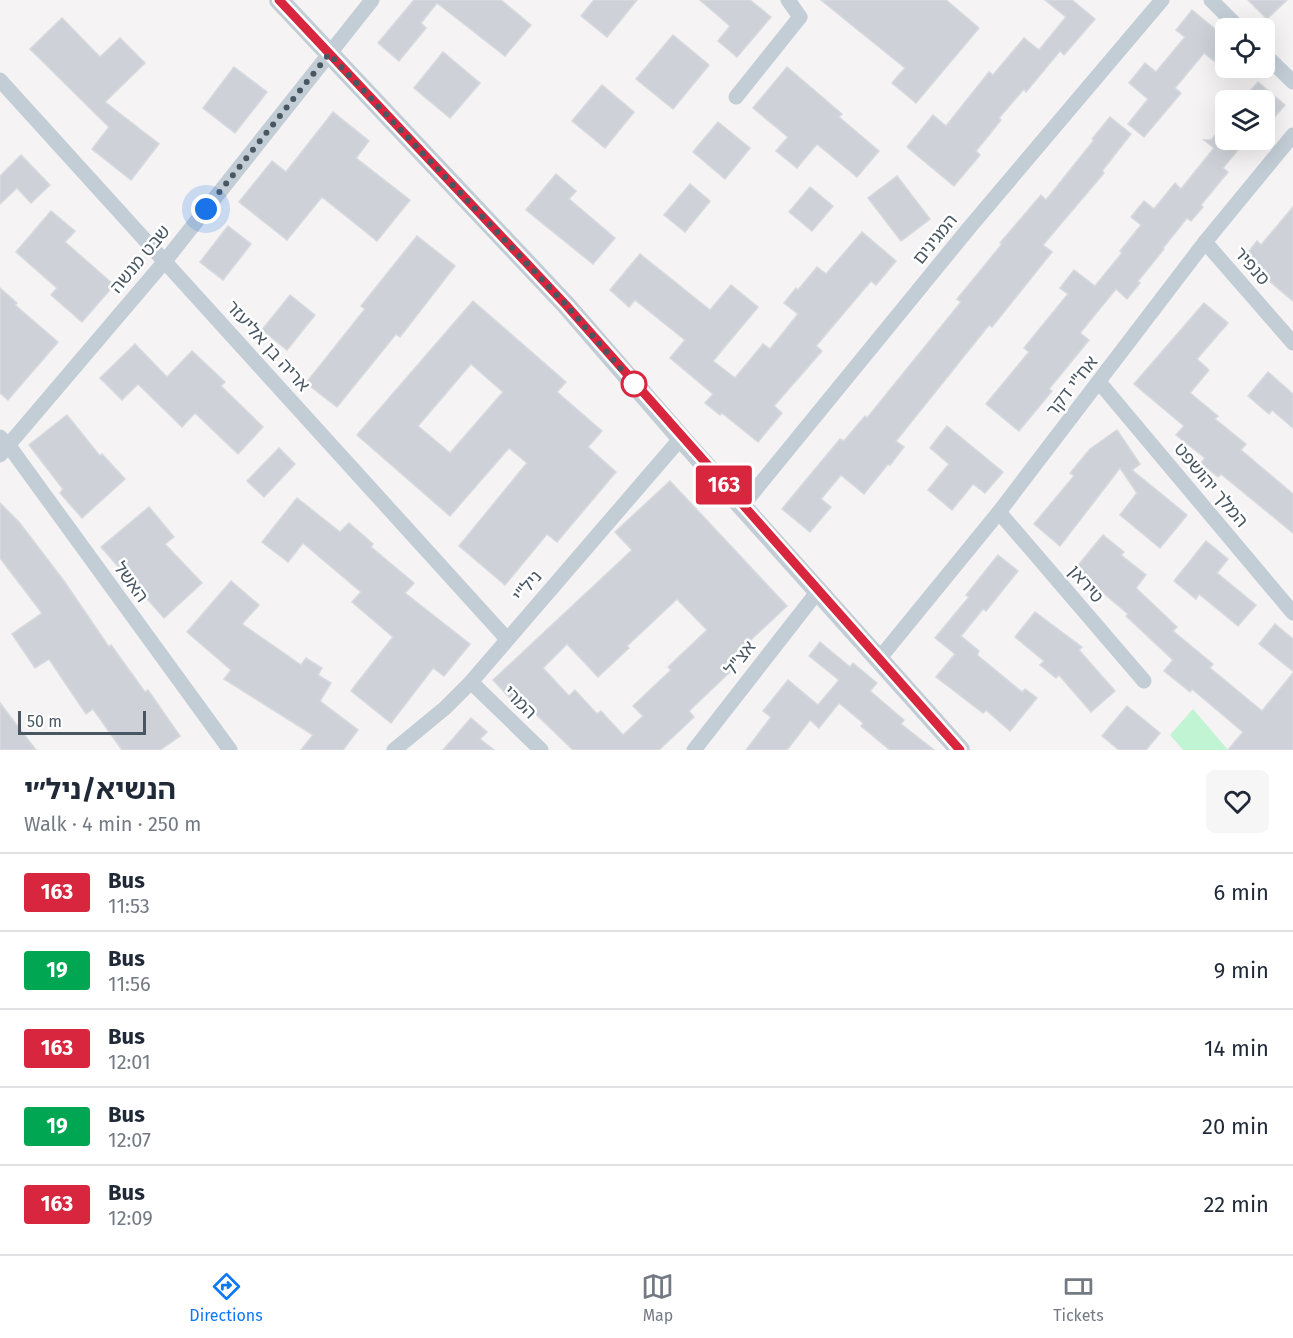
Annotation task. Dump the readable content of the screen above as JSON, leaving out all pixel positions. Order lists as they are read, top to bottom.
{
  "streets": {
    "street": [
      "המגינים",
      "שבט מנשה",
      "סנפיר",
      "אריה בן אליעזר",
      "אח\"י דקר",
      "המלך יהושפט",
      "האשל",
      "טיראן",
      "ניל\"י",
      "אצ\"ל",
      "המרי"
    ]
  },
  "crossings": [
    ["שבט מנשה", "אריה בן אליעזר"],
    ["שבט מנשה", "האשל"],
    ["סנפיר", "אח\"י דקר"],
    ["אריה בן אליעזר", "ניל\"י"],
    ["אח\"י דקר", "המלך יהושפט"],
    ["אח\"י דקר", "טיראן"],
    ["ניל\"י", "המרי"]
  ],
  "lines": ["bus line 163"],
  "scale_bar": "50 m",
  "page": {
    "on_map": "163",
    "scale": "50 m",
    "heading": ["הנשיא/ניל״י", "Walk · 4 min · 250 m"],
    "list": [
      {
        "mark": "163",
        "name": "Bus",
        "note": "11:53",
        "value": "6 min"
      },
      {
        "mark": "19",
        "name": "Bus",
        "note": "11:56",
        "value": "9 min"
      },
      {
        "mark": "163",
        "name": "Bus",
        "note": "12:01",
        "value": "14 min"
      },
      {
        "mark": "19",
        "name": "Bus",
        "note": "12:07",
        "value": "20 min"
      },
      {
        "mark": "163",
        "name": "Bus",
        "note": "12:09",
        "value": "22 min"
      }
    ],
    "tabs": ["Directions", "Map", "Tickets"]
  }
}
